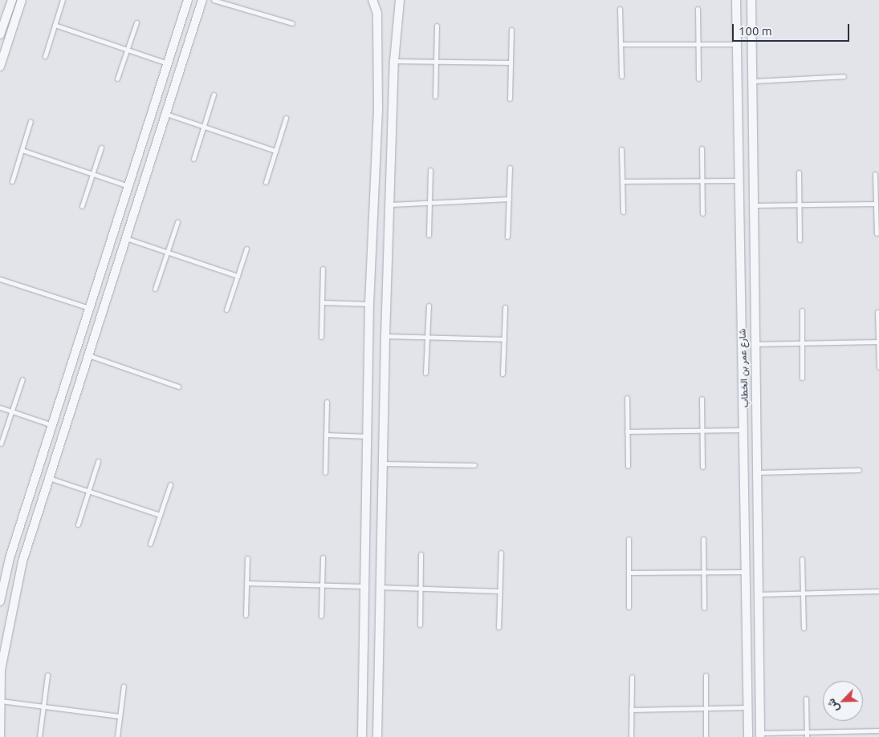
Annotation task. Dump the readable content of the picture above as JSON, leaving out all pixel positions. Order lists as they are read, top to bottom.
{
  "streets": {
    "street": ["شارع عمر بن الخطاب"]
  },
  "scale_bar": "100 m",
  "north": "bottom left"
}
